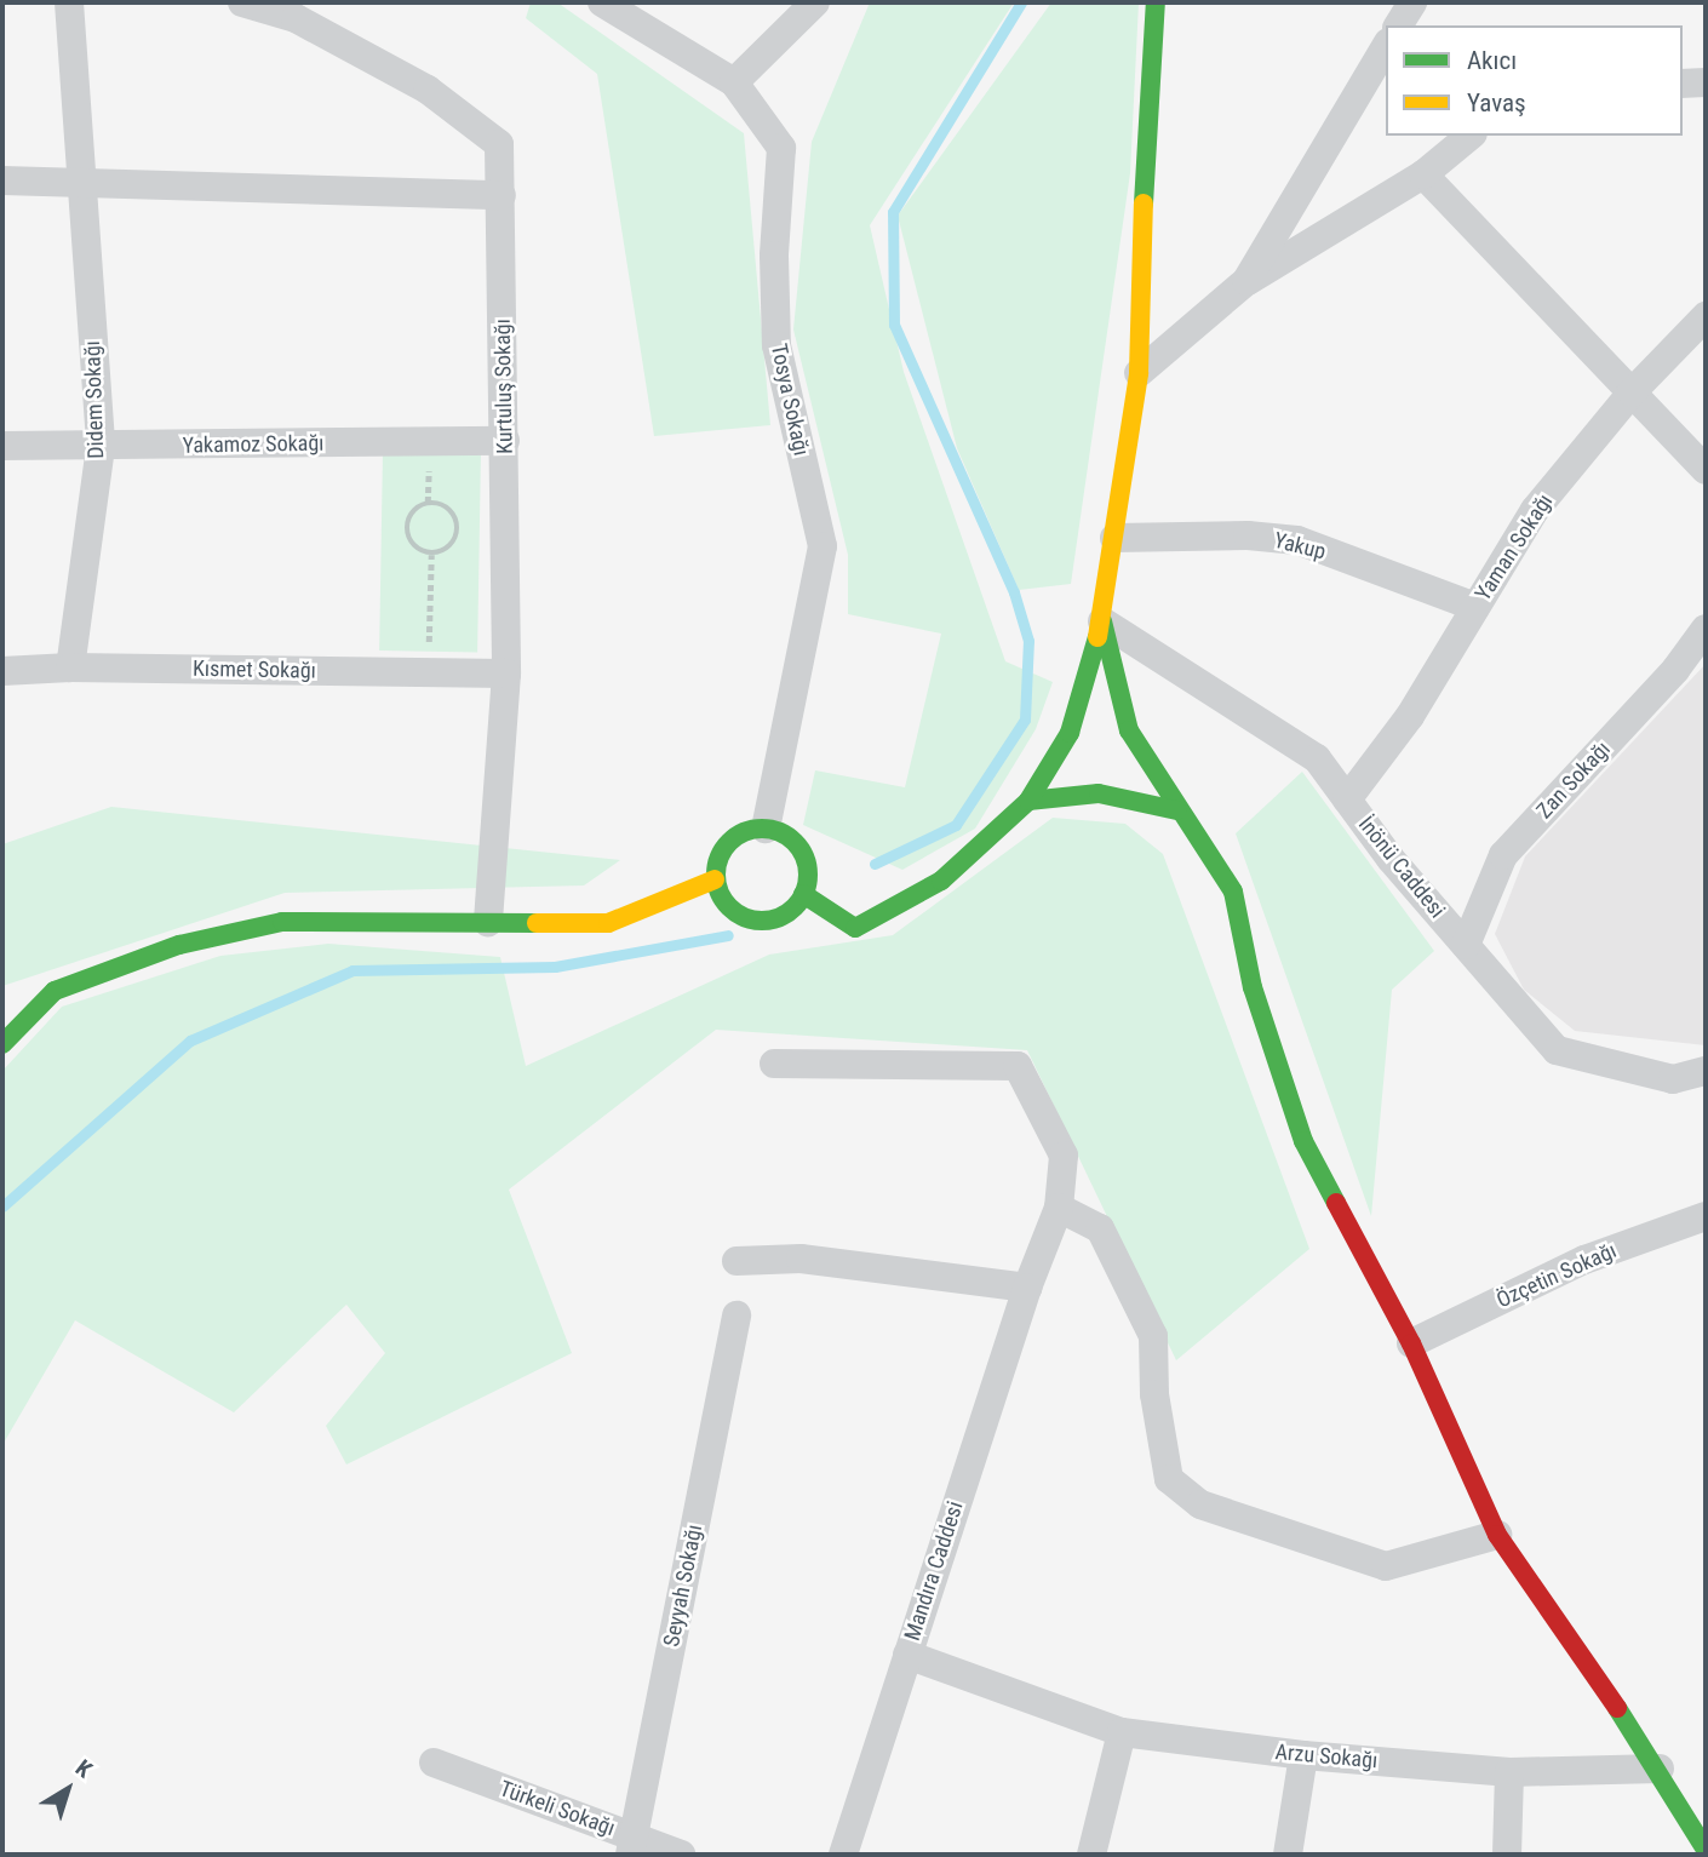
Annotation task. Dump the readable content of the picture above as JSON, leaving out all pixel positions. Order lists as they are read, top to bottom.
{
  "streets": {
    "street": [
      "Kurtuluş Sokağı",
      "Didem Sokağı",
      "Tosya Sokağı",
      "Yakamoz Sokağı",
      "Yakup",
      "Yaman Sokağı",
      "Kısmet Sokağı",
      "Zan Sokağı",
      "İnönü Caddesi",
      "Özçetin Sokağı",
      "Mandıra Caddesi",
      "Seyyah Sokağı",
      "Arzu Sokağı",
      "Türkeli Sokağı"
    ]
  },
  "crossings": [
    ["Kurtuluş Sokağı", "Yakamoz Sokağı"],
    ["Kurtuluş Sokağı", "Kısmet Sokağı"],
    ["Didem Sokağı", "Yakamoz Sokağı"],
    ["Didem Sokağı", "Kısmet Sokağı"],
    ["Yakup", "Yaman Sokağı"],
    ["Yaman Sokağı", "İnönü Caddesi"],
    ["Zan Sokağı", "İnönü Caddesi"],
    ["Mandıra Caddesi", "Arzu Sokağı"],
    ["Seyyah Sokağı", "Türkeli Sokağı"]
  ],
  "legend": ["Akıcı", "Yavaş"],
  "north": "top right"
}
